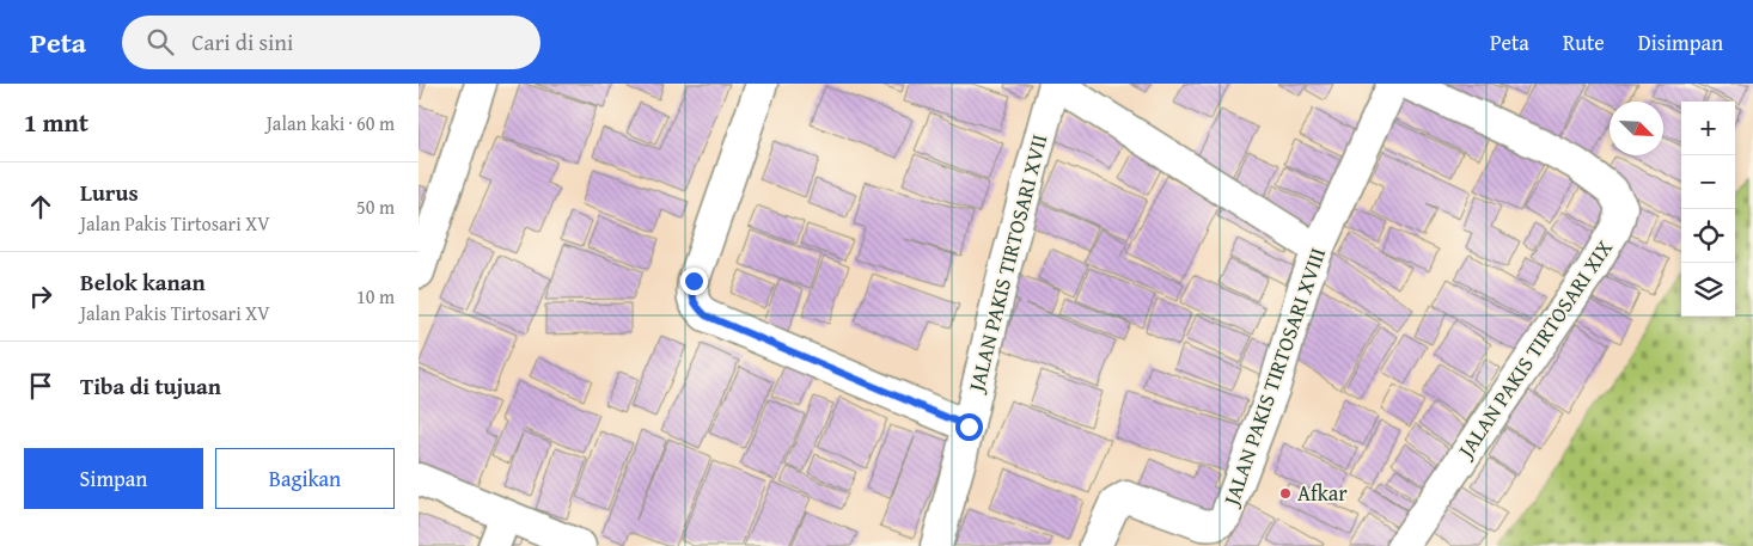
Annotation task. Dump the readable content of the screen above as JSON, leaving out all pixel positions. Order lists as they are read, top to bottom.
{
  "streets": {
    "street": ["JALAN PAKIS TIRTOSARI XVII", "JALAN PAKIS TIRTOSARI XIX", "JALAN PAKIS TIRTOSARI XVIII"]
  },
  "places": ["Afkar"],
  "north": "bottom right",
  "page": {
    "header": "Peta",
    "search": "Cari di sini",
    "nav": ["Peta", "Rute", "Disimpan"],
    "heading": ["1 mnt", "Jalan kaki · 60 m"],
    "map_buttons": ["+", "−"],
    "list": [
      ["Lurus", "Jalan Pakis Tirtosari XV", "50 m"],
      ["Belok kanan", "Jalan Pakis Tirtosari XV", "10 m"],
      "Tiba di tujuan"
    ],
    "buttons": ["Simpan", "Bagikan"]
  }
}
